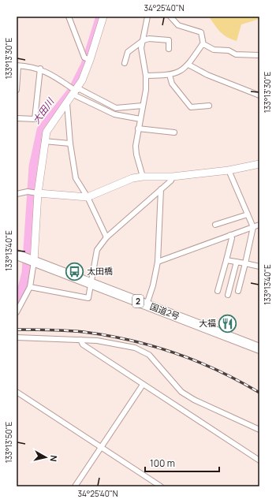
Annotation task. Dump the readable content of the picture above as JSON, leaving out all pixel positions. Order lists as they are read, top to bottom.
{
  "streets": {
    "highway": ["2", "国道2号"]
  },
  "water": ["大田川"],
  "places": {
    "bus stop": ["太田橋"],
    "restaurant": ["大福"]
  },
  "scale_bar": "100 m",
  "north": "right",
  "coordinates": [
    "34°25'40\"N",
    "133°13'30\"E",
    "133°13'40\"E",
    "133°13'50\"E"
  ]
}
